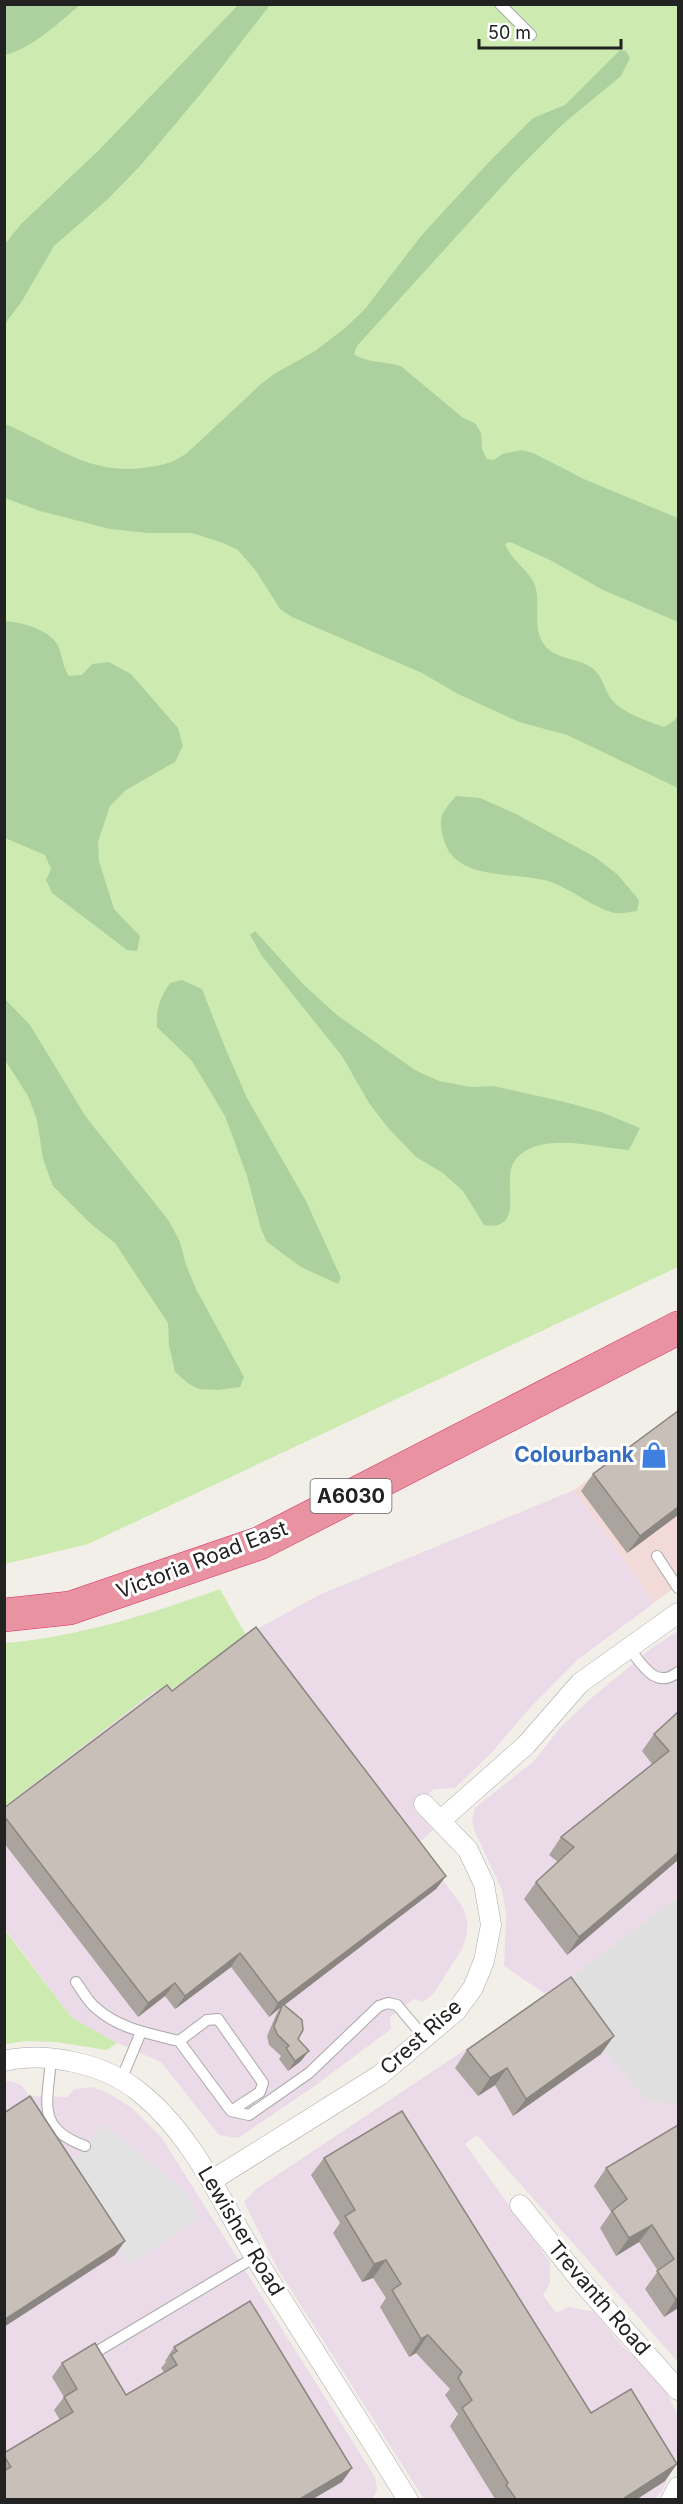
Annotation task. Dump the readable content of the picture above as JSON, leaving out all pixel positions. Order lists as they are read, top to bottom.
{
  "streets": {
    "highway": ["A6030", "Victoria Road East"],
    "street": ["Crest Rise", "Lewisher Road", "Trevanth Road"]
  },
  "crossings": [
    ["Crest Rise", "Lewisher Road"]
  ],
  "places": {
    "shop": ["Colourbank"]
  },
  "scale_bar": "50 m"
}
